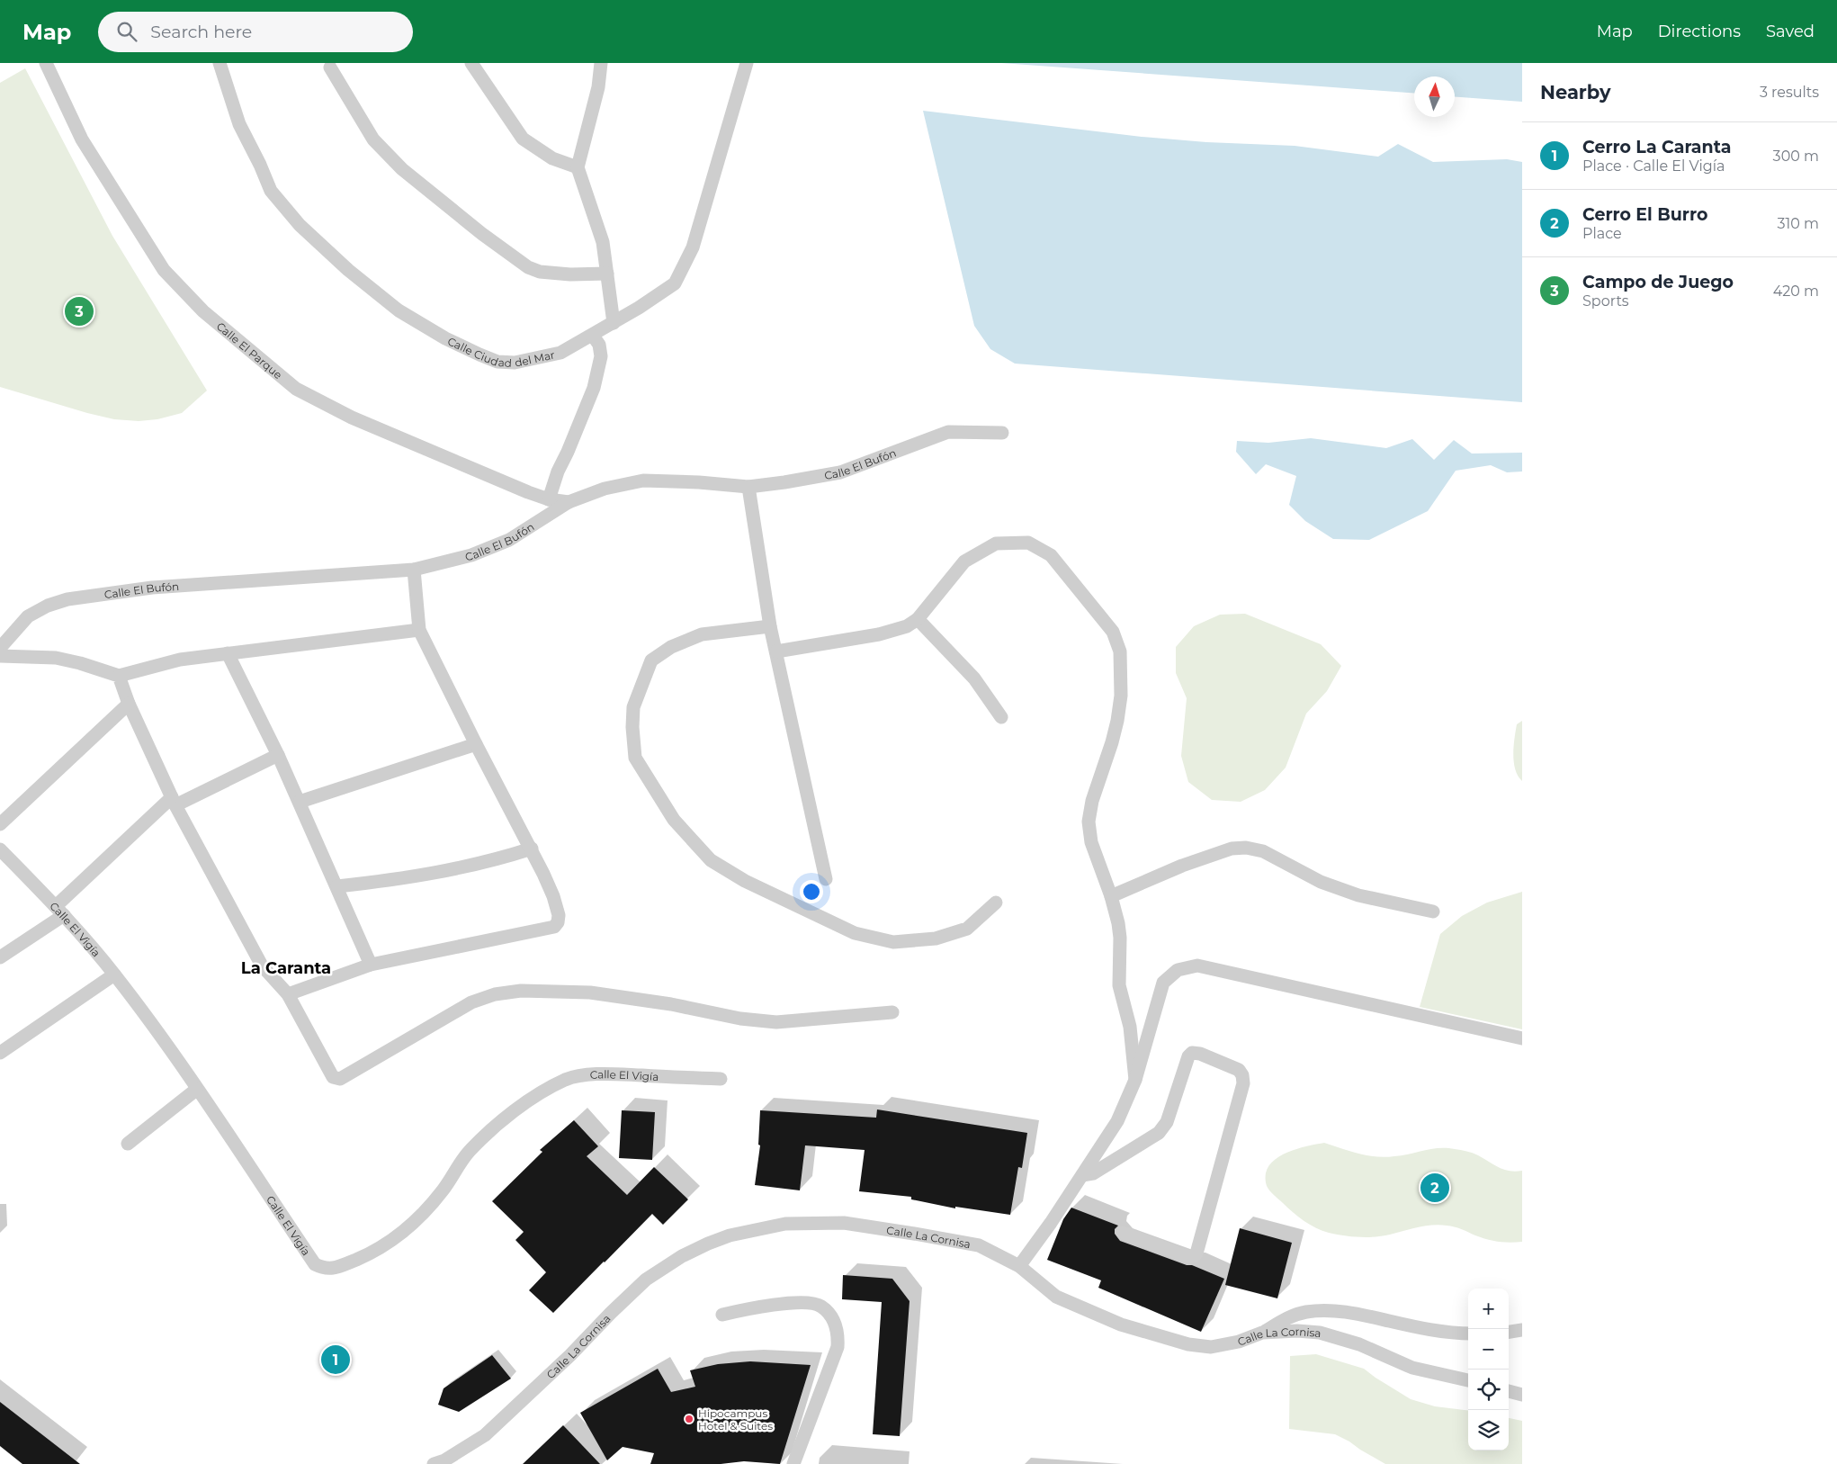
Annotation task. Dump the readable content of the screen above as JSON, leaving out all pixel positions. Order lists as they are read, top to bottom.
{
  "streets": {
    "street": [
      "Calle Ciudad del Mar",
      "Calle El Parque",
      "Calle El Bufón",
      "Calle El Vigía",
      "Calle La Cornisa"
    ]
  },
  "crossings": [
    ["Calle El Parque", "Calle El Bufón"]
  ],
  "districts": ["La Caranta"],
  "places": ["Hipocampus Hotel & Suites"],
  "north": "top",
  "page": {
    "header": "Map",
    "search": "Search here",
    "nav": ["Map", "Directions", "Saved"],
    "heading": ["Nearby", "3 results"],
    "list": [
      {
        "mark": "1",
        "name": "Cerro La Caranta",
        "note": "Place · Calle El Vigía",
        "value": "300 m"
      },
      {
        "mark": "2",
        "name": "Cerro El Burro",
        "note": "Place",
        "value": "310 m"
      },
      {
        "mark": "3",
        "name": "Campo de Juego",
        "note": "Sports",
        "value": "420 m"
      }
    ],
    "pins": ["3", "2", "1"],
    "map_buttons": ["+", "−"]
  }
}
